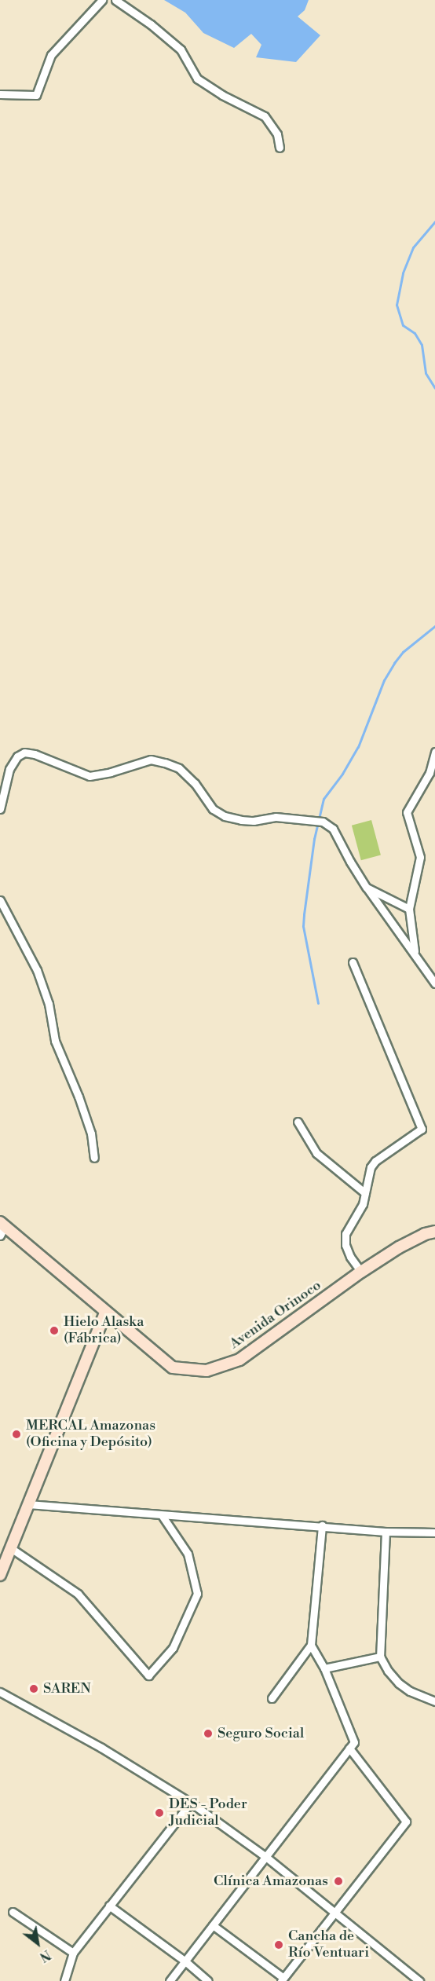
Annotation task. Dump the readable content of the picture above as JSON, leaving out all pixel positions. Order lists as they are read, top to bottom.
{
  "streets": {
    "main road": ["Avenida Orinoco"]
  },
  "places": [
    "Hielo Alaska (Fábrica)",
    "MERCAL Amazonas (Oficina y Depósito)",
    "SAREN",
    "Seguro Social",
    "DES - Poder Judicial",
    "Clínica Amazonas",
    "Cancha de Río Ventuari"
  ],
  "north": "bottom right"
}
